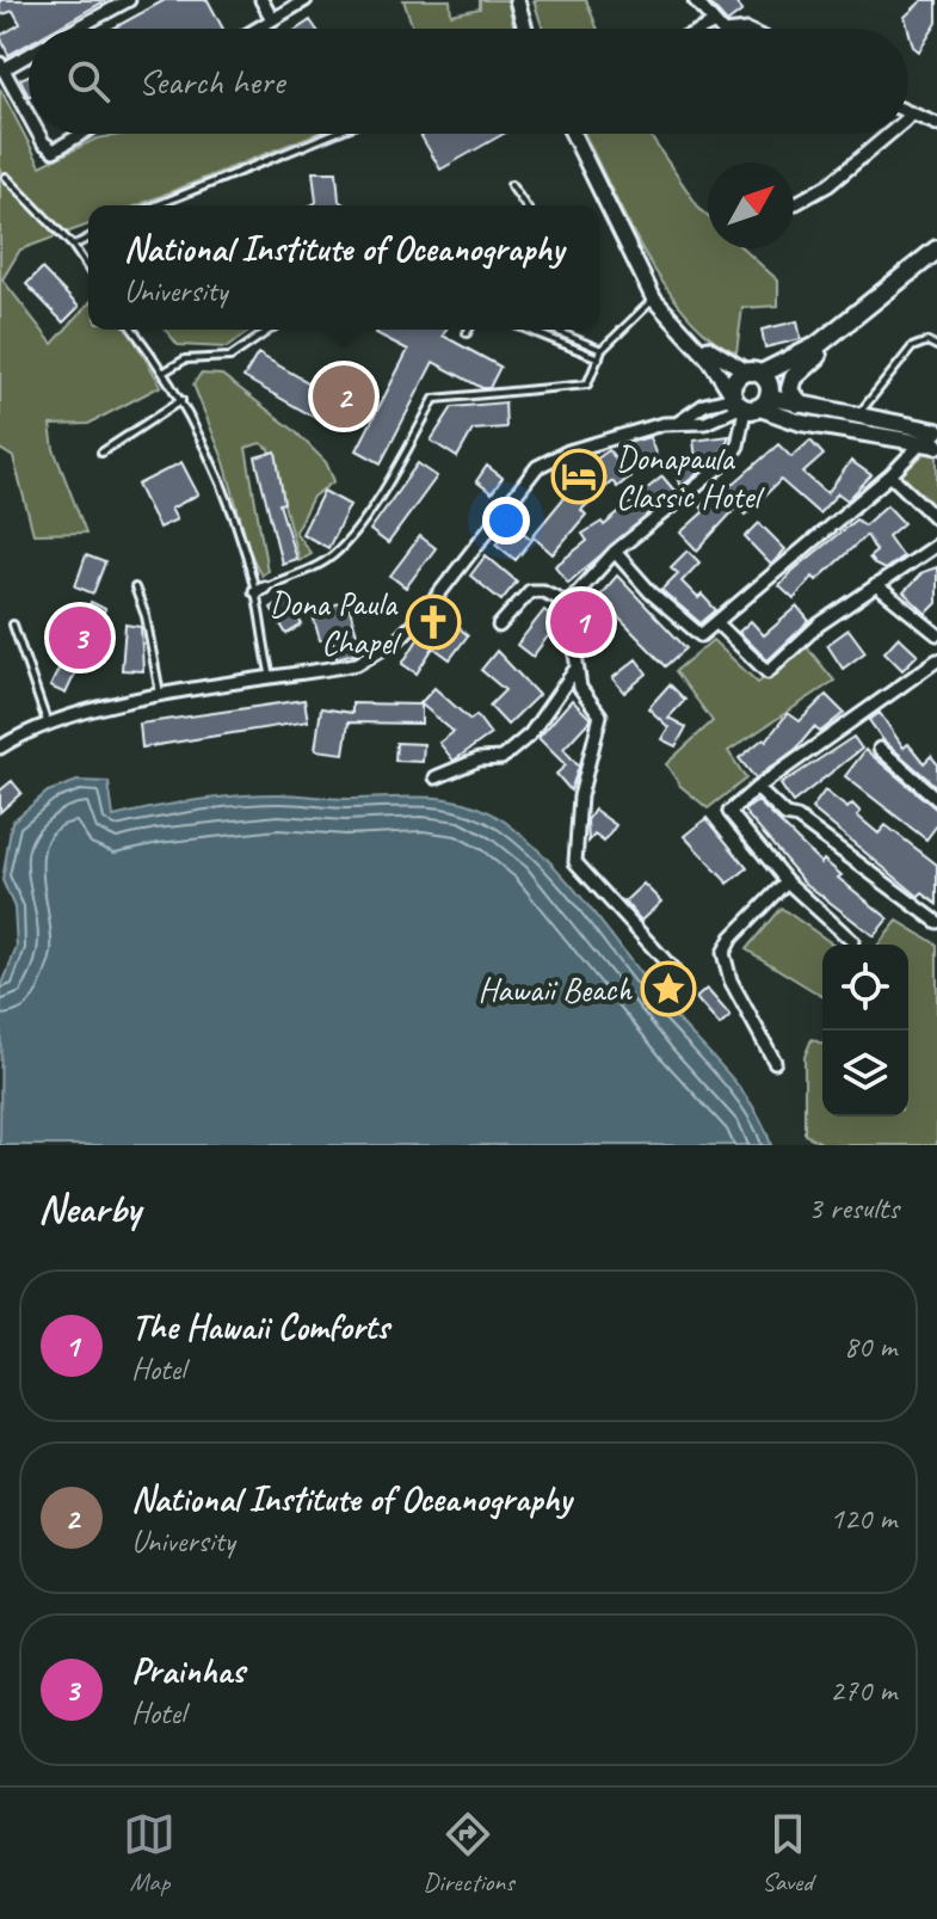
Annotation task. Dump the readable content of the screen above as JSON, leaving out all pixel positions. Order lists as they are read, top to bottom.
{
  "places": {
    "hotel": ["Donapaula Classic Hotel"],
    "church": ["Dona Paula Chapel"],
    "place": ["Hawaii Beach"]
  },
  "north": "top right",
  "page": {
    "search": "Search here",
    "popup": ["National Institute of Oceanography", "University"],
    "pins": ["2", "1", "3"],
    "heading": ["Nearby", "3 results"],
    "list": [
      {
        "mark": "1",
        "name": "The Hawaii Comforts",
        "note": "Hotel",
        "value": "80 m"
      },
      {
        "mark": "2",
        "name": "National Institute of Oceanography",
        "note": "University",
        "value": "120 m"
      },
      {
        "mark": "3",
        "name": "Prainhas",
        "note": "Hotel",
        "value": "270 m"
      }
    ],
    "nav": ["Map", "Directions", "Saved"]
  }
}
